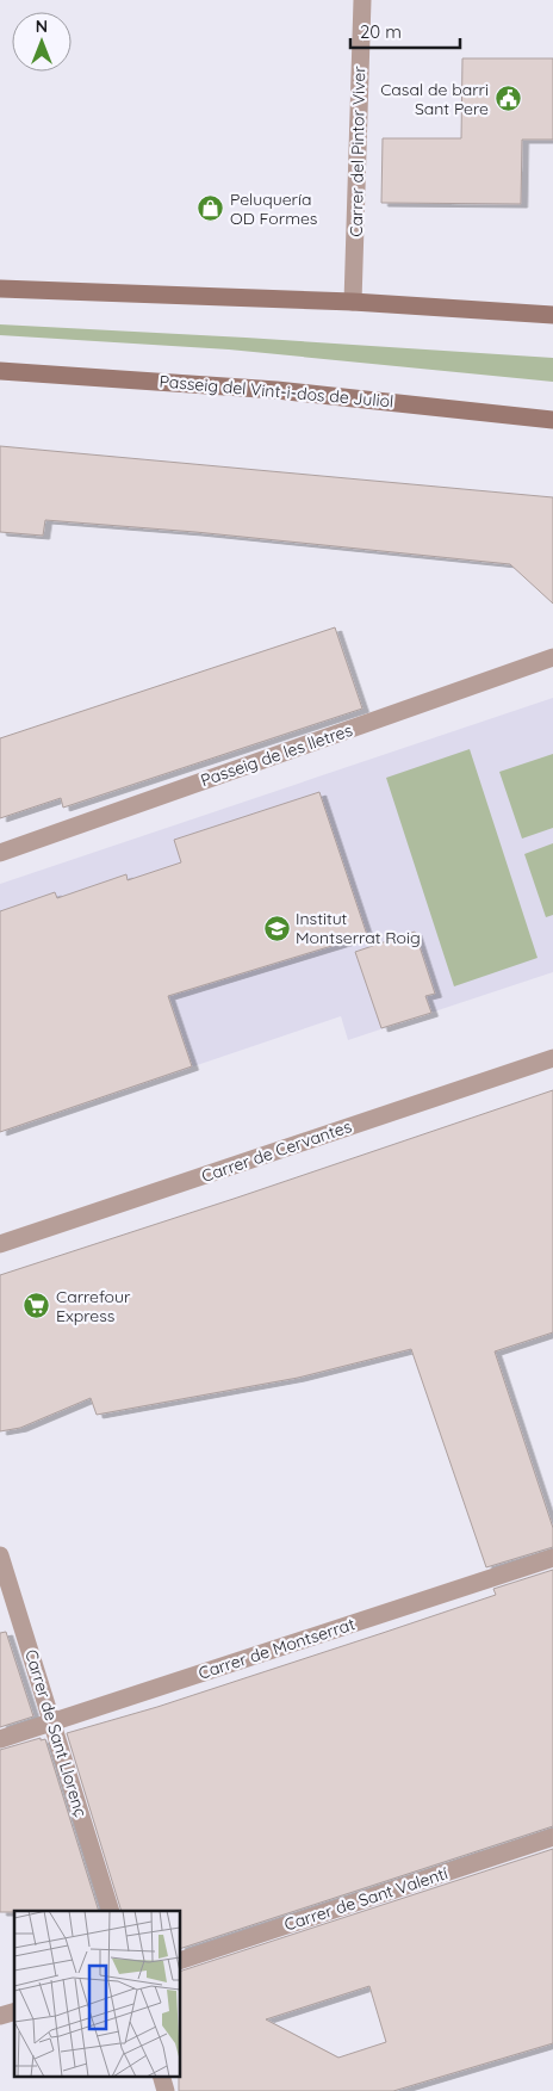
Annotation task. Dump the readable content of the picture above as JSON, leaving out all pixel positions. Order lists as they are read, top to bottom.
{
  "streets": {
    "street": [
      "Carrer del Pintor Viver",
      "Passeig del Vint-i-dos de Juliol",
      "Passeig de les lletres",
      "Carrer de Cervantes",
      "Carrer de Montserrat",
      "Carrer de Sant Llorenç",
      "Carrer de Sant Valentí"
    ]
  },
  "crossings": [
    ["Carrer de Montserrat", "Carrer de Sant Llorenç"]
  ],
  "places": {
    "public building": ["Casal de barri Sant Pere"],
    "shop": ["Peluquería OD Formes"],
    "school or university": ["Institut Montserrat Roig"],
    "supermarket": ["Carrefour Express"]
  },
  "scale_bar": "20 m",
  "north": "top"
}
